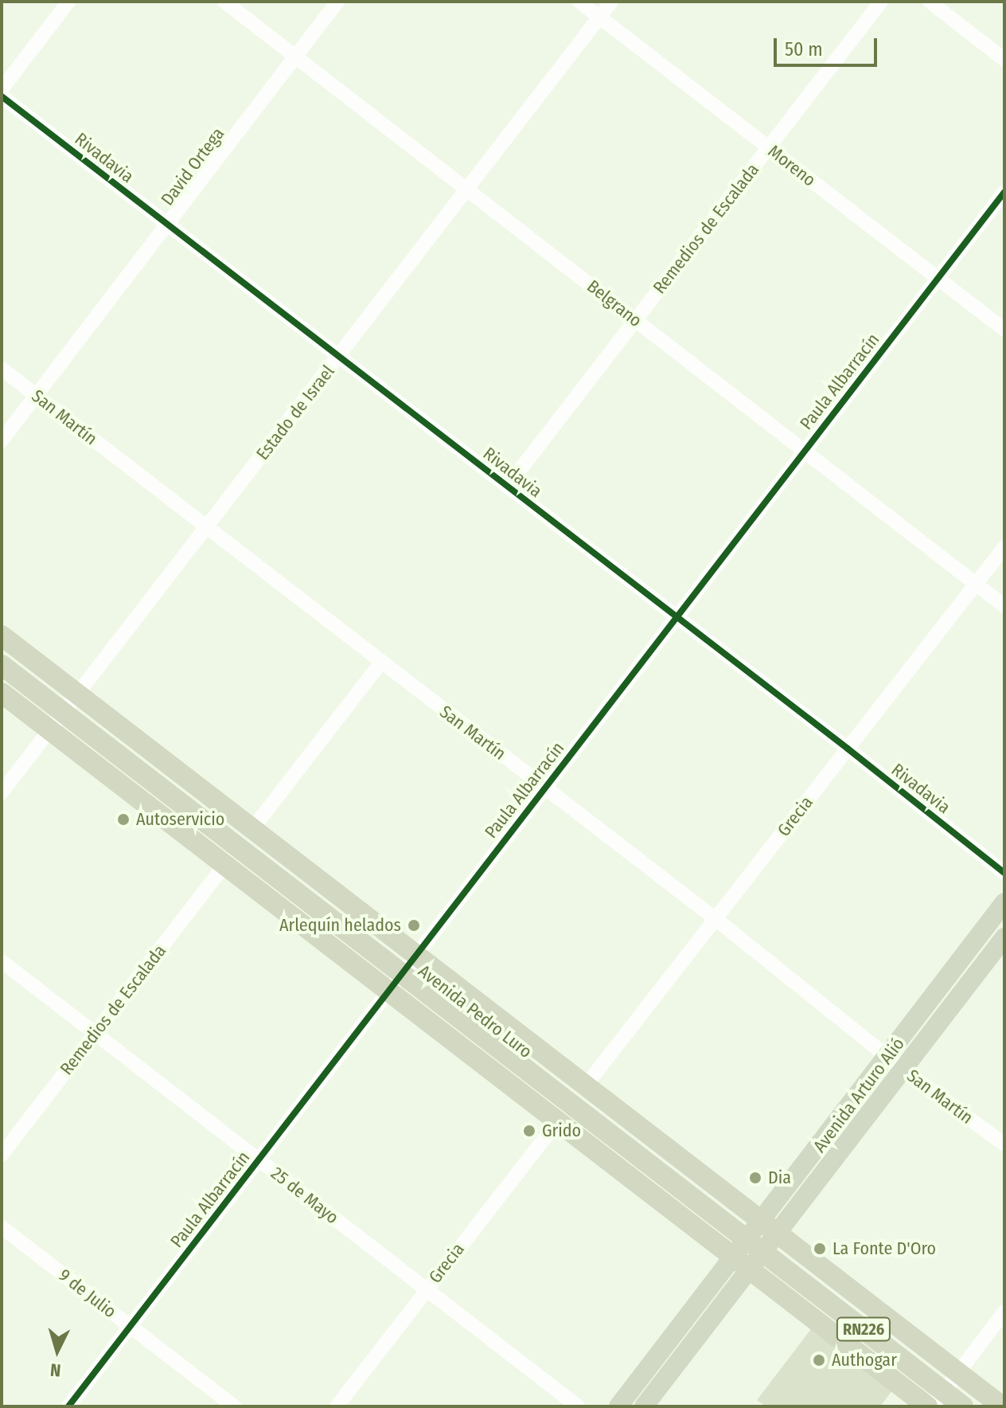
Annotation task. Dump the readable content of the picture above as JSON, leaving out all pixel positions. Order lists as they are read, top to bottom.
{
  "streets": {
    "highway": ["Avenida Pedro Luro", "RN226"],
    "main road": ["Avenida Arturo Alió"],
    "street": [
      "Rivadavia",
      "Moreno",
      "David Ortega",
      "Remedios de Escalada",
      "Belgrano",
      "Paula Albarracín",
      "Estado de Israel",
      "San Martín",
      "Grecia",
      "25 de Mayo",
      "9 de Julio"
    ]
  },
  "crossings": [
    ["Rivadavia", "David Ortega"],
    ["Rivadavia", "Remedios de Escalada"],
    ["Rivadavia", "Paula Albarracín"],
    ["Rivadavia", "Estado de Israel"],
    ["Rivadavia", "Grecia"],
    ["Moreno", "Remedios de Escalada"],
    ["Moreno", "Paula Albarracín"],
    ["Moreno", "Estado de Israel"],
    ["David Ortega", "Belgrano"],
    ["David Ortega", "San Martín"],
    ["Remedios de Escalada", "Belgrano"],
    ["Remedios de Escalada", "Avenida Pedro Luro"],
    ["Remedios de Escalada", "25 de Mayo"],
    ["Belgrano", "Paula Albarracín"],
    ["Belgrano", "Estado de Israel"],
    ["Belgrano", "Grecia"],
    ["Paula Albarracín", "San Martín"],
    ["Paula Albarracín", "Avenida Pedro Luro"],
    ["Paula Albarracín", "25 de Mayo"],
    ["Paula Albarracín", "9 de Julio"],
    ["Estado de Israel", "San Martín"],
    ["Estado de Israel", "Avenida Pedro Luro"],
    ["San Martín", "Grecia"],
    ["San Martín", "Avenida Arturo Alió"],
    ["Grecia", "Avenida Pedro Luro"],
    ["Grecia", "25 de Mayo"],
    ["Avenida Pedro Luro", "Avenida Arturo Alió"]
  ],
  "places": [
    "Autoservicio",
    "Arlequín helados",
    "Grido",
    "Dia",
    "La Fonte D'Oro",
    "Authogar"
  ],
  "scale_bar": "50 m",
  "north": "bottom"
}
